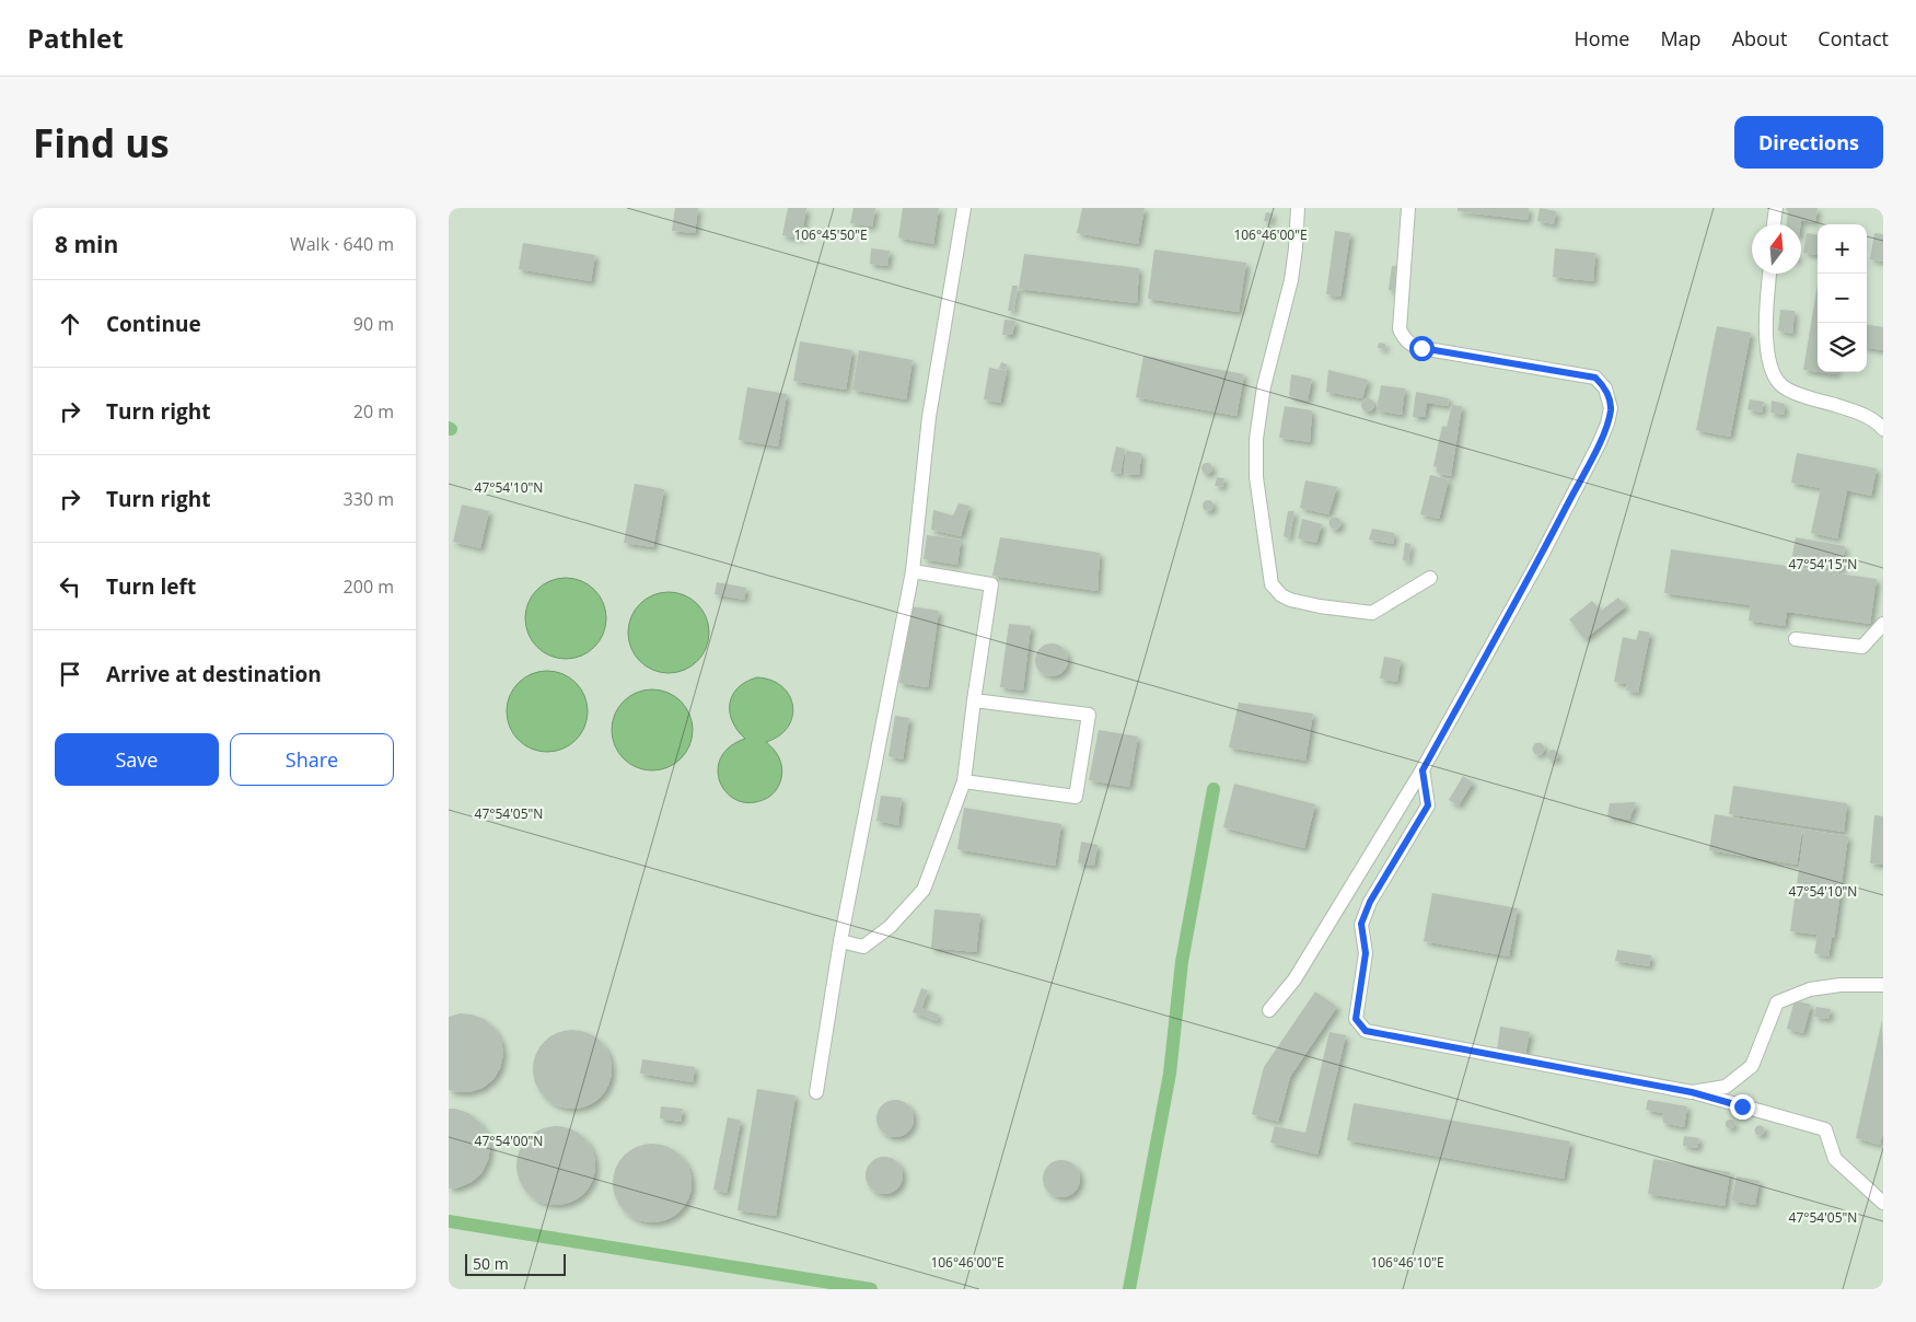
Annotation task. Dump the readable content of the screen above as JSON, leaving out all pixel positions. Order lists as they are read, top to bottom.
{
  "scale_bar": "50 m",
  "north": "top",
  "page": {
    "header": "Pathlet",
    "nav": [
      "Home",
      "Map",
      "About",
      "Contact"
    ],
    "buttons": [
      "Directions",
      ["Save", "Share"]
    ],
    "title": "Find us",
    "heading": ["8 min", "Walk · 640 m"],
    "map_buttons": ["+", "−"],
    "list": [
      ["Continue", "90 m"],
      ["Turn right", "20 m"],
      ["Turn right", "330 m"],
      ["Turn left", "200 m"],
      "Arrive at destination"
    ],
    "scale": "50 m"
  },
  "coordinates": [
    "106°45'50\"E",
    "106°46'00\"E",
    "47°54'10\"N",
    "47°54'15\"N",
    "47°54'05\"N",
    "47°54'00\"N",
    "106°46'10\"E"
  ]
}
